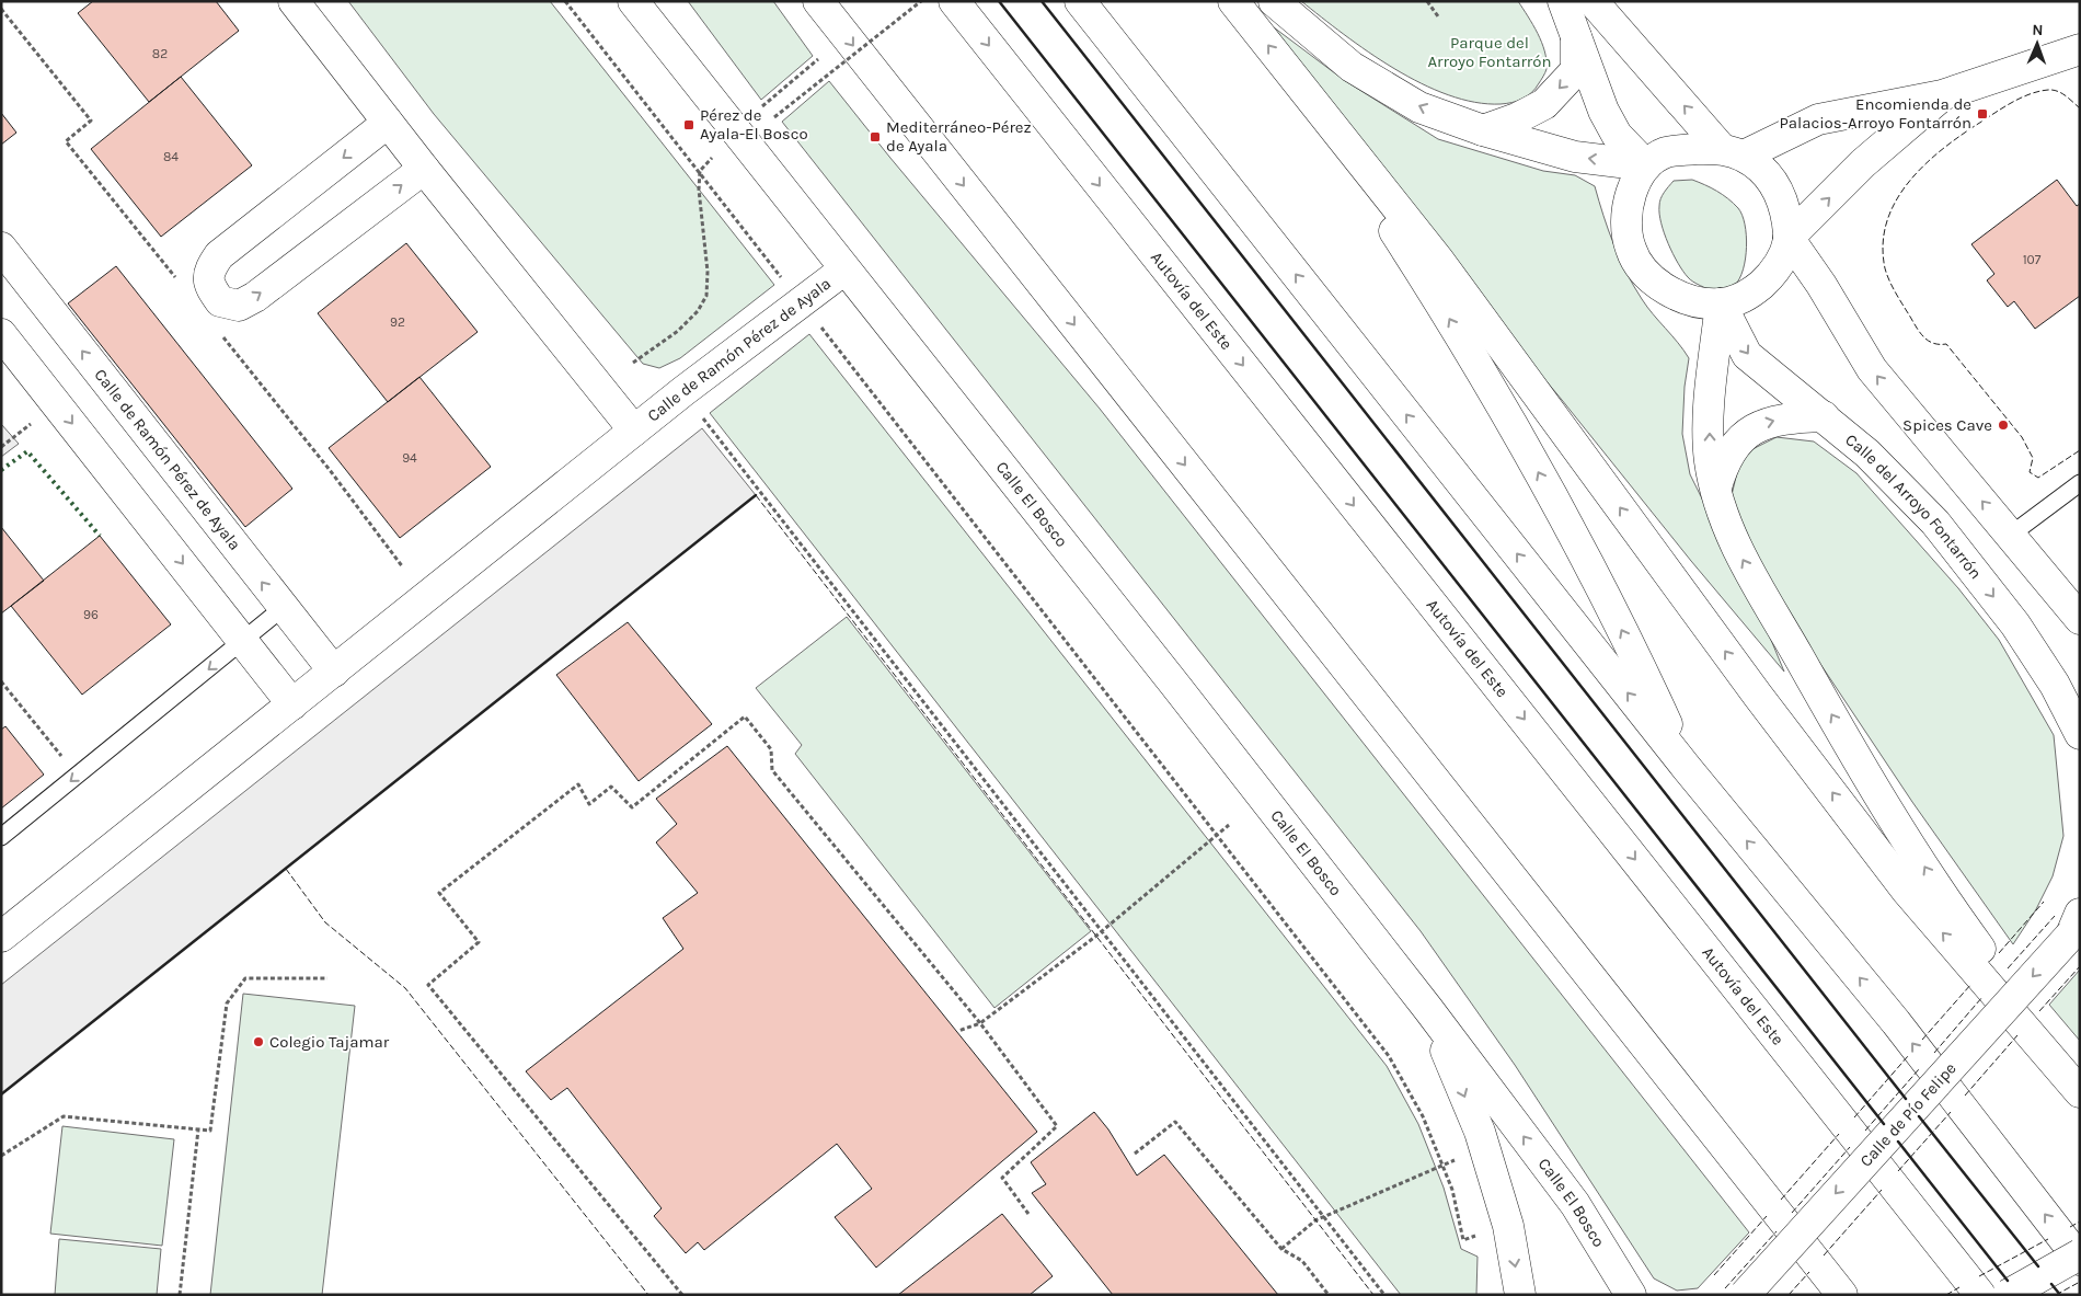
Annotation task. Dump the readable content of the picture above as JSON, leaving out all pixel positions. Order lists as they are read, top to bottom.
{
  "streets": {
    "main road": [
      "Autovía del Este",
      "Calle de Ramón Pérez de Ayala",
      "Calle El Bosco",
      "Calle del Arroyo Fontarrón",
      "Calle de Pío Felipe"
    ]
  },
  "crossings": [
    ["Calle de Ramón Pérez de Ayala", "Calle El Bosco"]
  ],
  "one_way": ["Calle de Pío Felipe"],
  "parks": ["Parque del Arroyo Fontarrón"],
  "places": {
    "transit": ["Encomienda de Palacios-Arroyo Fontarrón", "Pérez de Ayala-El Bosco", "Mediterráneo-Pérez de Ayala"],
    "other": ["Spices Cave", "Colegio Tajamar"]
  },
  "house_numbers": [
    "82",
    "84",
    "107",
    "92",
    "94",
    "96"
  ],
  "north": "top"
}
